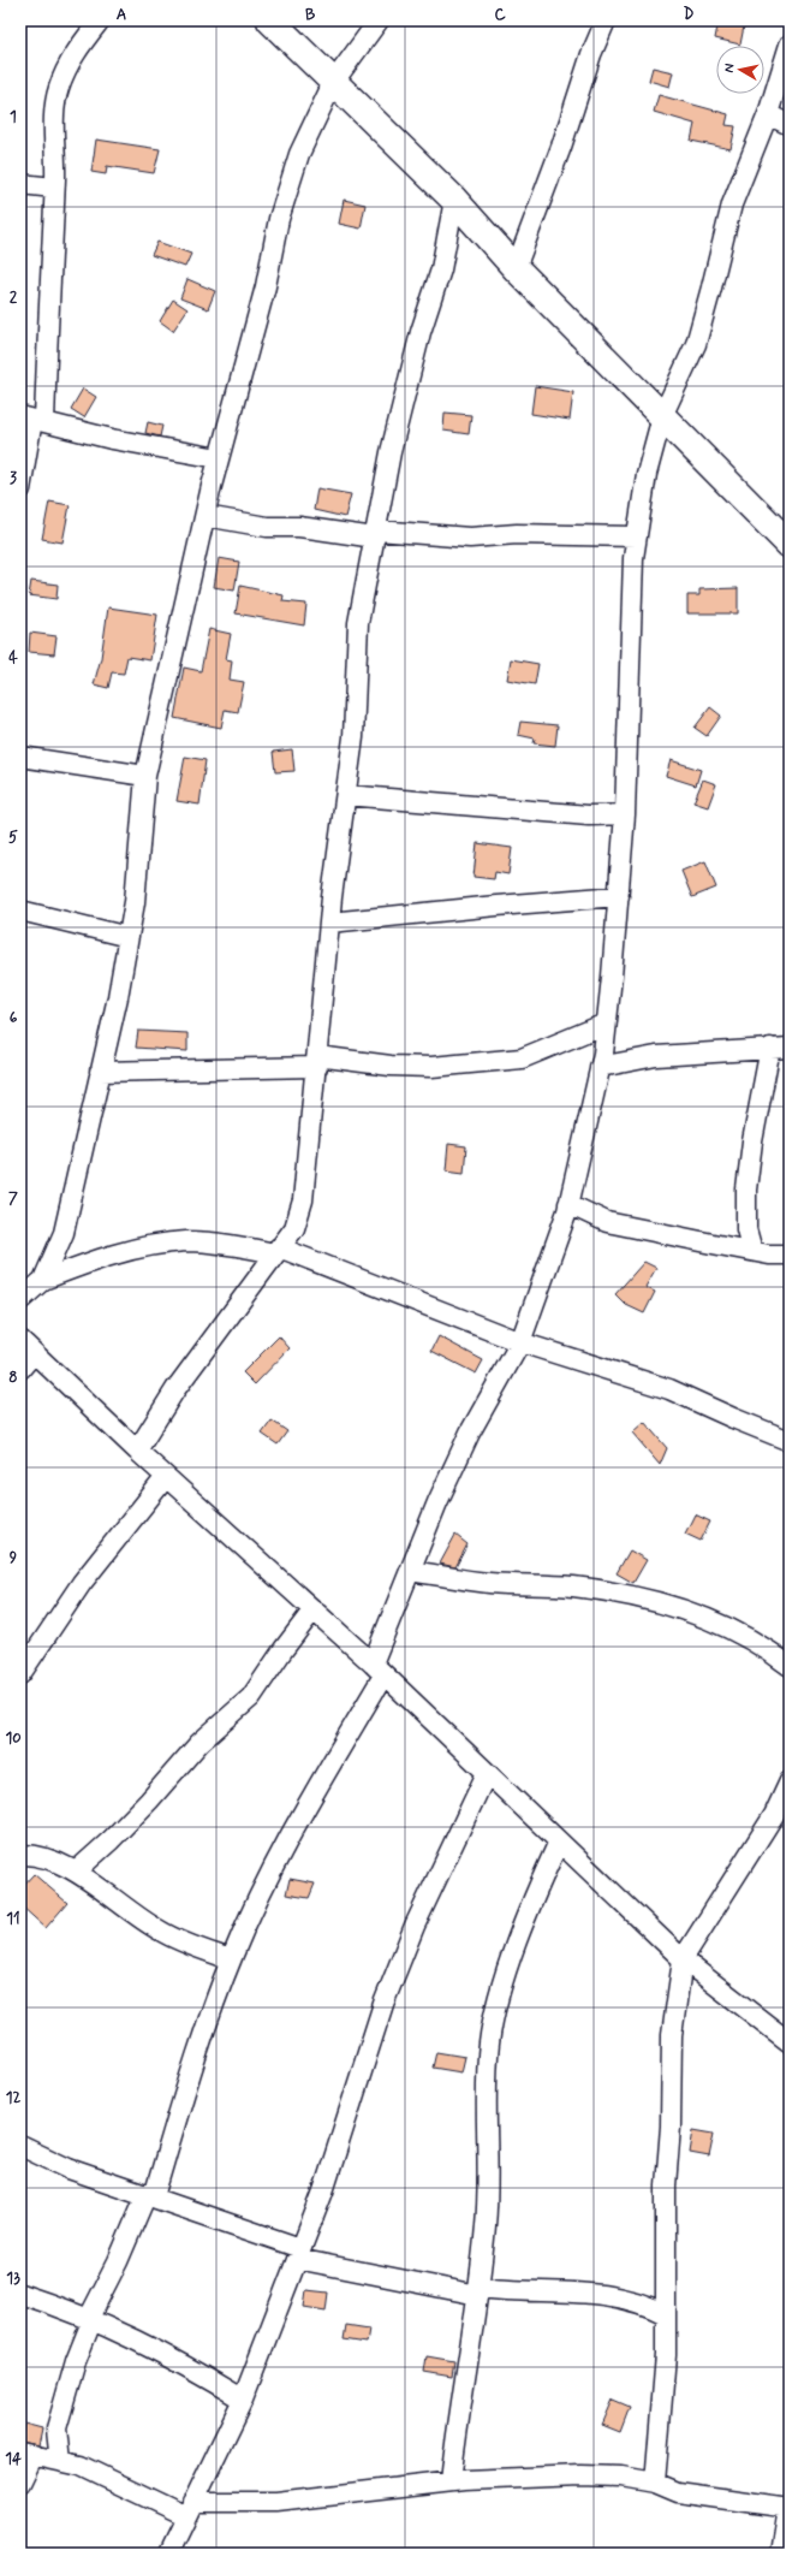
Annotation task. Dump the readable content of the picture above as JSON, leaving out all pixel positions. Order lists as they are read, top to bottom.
{
  "north": "left",
  "grid": {
    "columns": [
      "A",
      "B",
      "C",
      "D"
    ],
    "rows": [
      "1",
      "2",
      "3",
      "4",
      "5",
      "6",
      "7",
      "8",
      "9",
      "10",
      "11",
      "12",
      "13",
      "14"
    ]
  }
}
